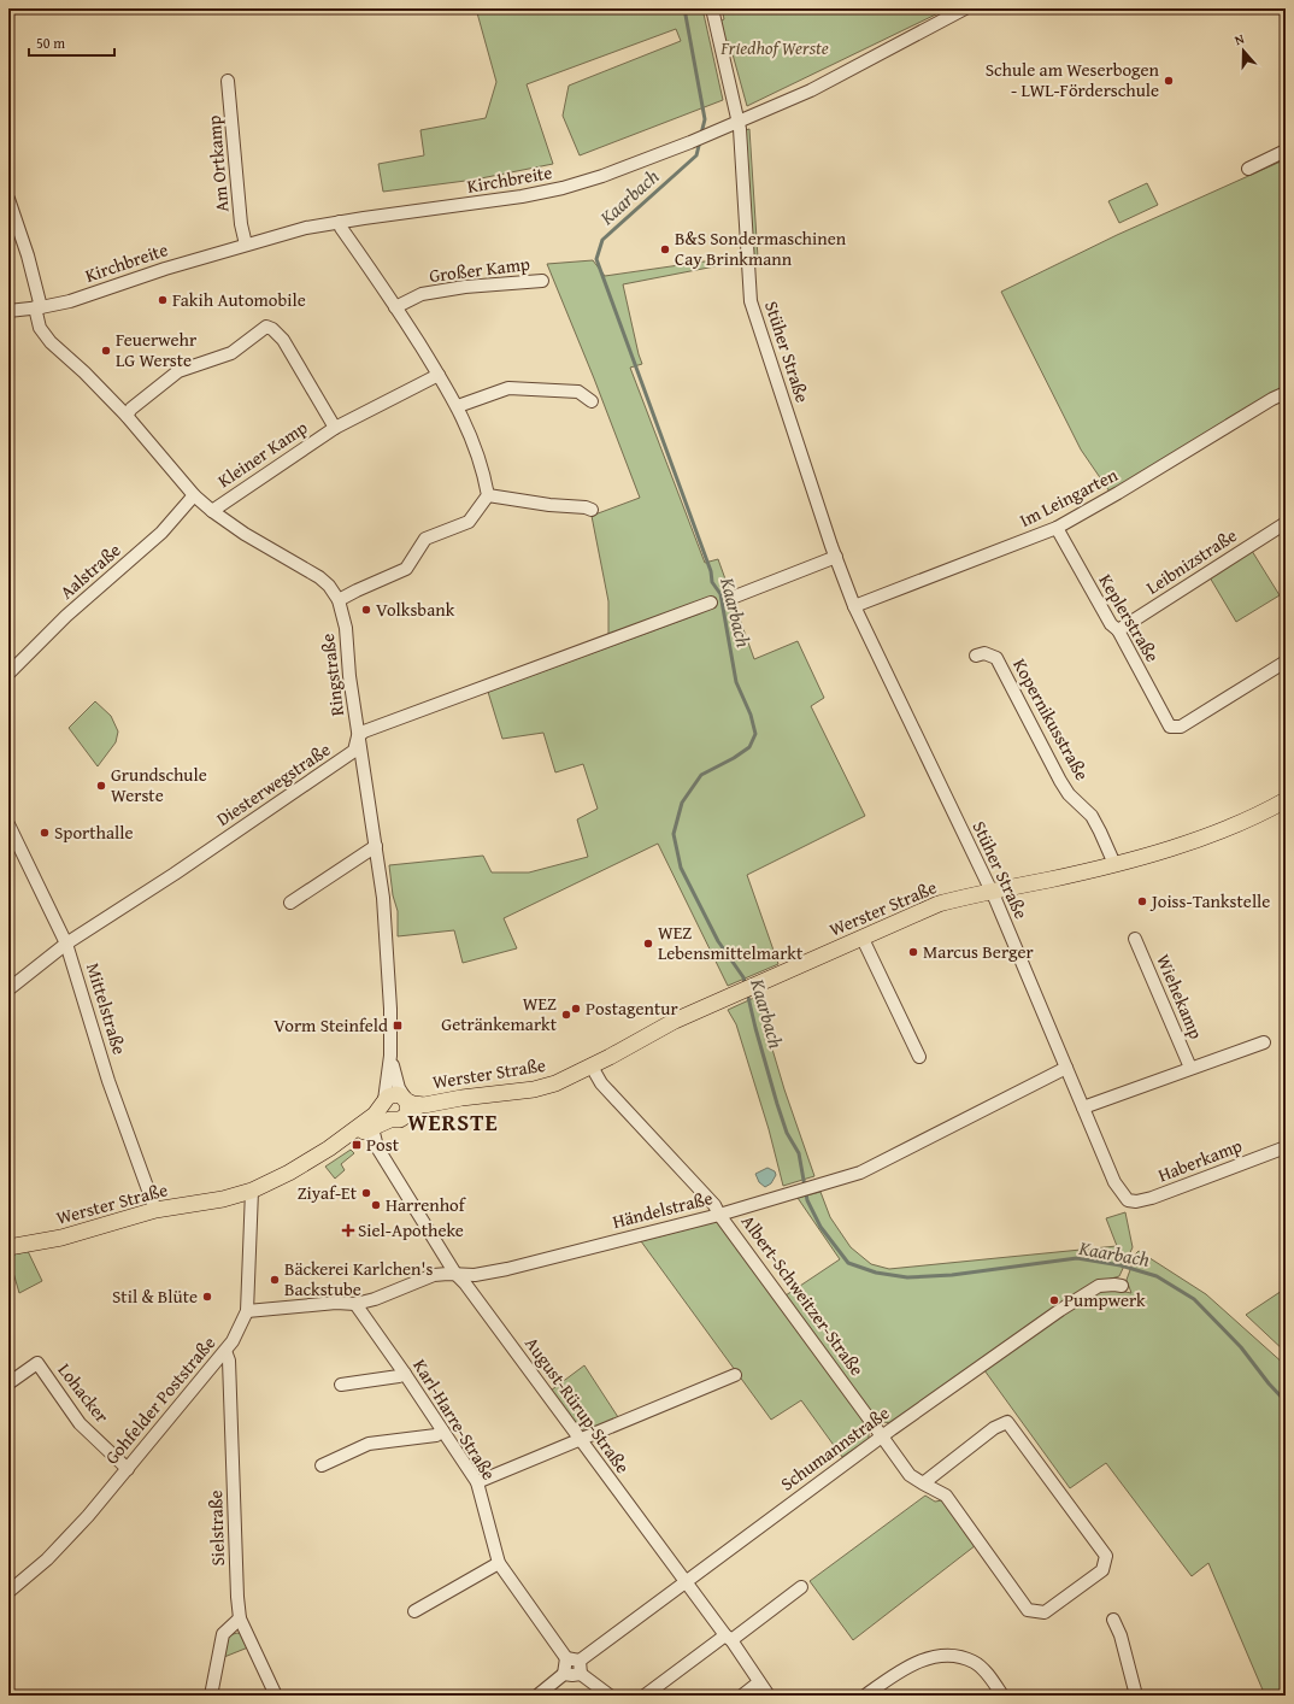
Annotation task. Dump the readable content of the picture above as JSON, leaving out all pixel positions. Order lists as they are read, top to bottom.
{
  "streets": {
    "main road": ["Werster Straße"],
    "street": [
      "Am Ortkamp",
      "Kirchbreite",
      "Großer Kamp",
      "Stüher Straße",
      "Kleiner Kamp",
      "Im Leingarten",
      "Leibnizstraße",
      "Aalstraße",
      "Keplerstraße",
      "Ringstraße",
      "Kopernikusstraße",
      "Diesterwegstraße",
      "Wiehekamp",
      "Mittelstraße",
      "Haberkamp",
      "Händelstraße",
      "Albert-Schweitzer-Straße",
      "Lohacker",
      "Gohfelder Poststraße",
      "August-Rürup-Straße",
      "Karl-Harre-Straße",
      "Schumannstraße",
      "Sielstraße"
    ]
  },
  "crossings": [
    ["Am Ortkamp", "Kirchbreite"],
    ["Kirchbreite", "Stüher Straße"],
    ["Kirchbreite", "Ringstraße"],
    ["Stüher Straße", "Im Leingarten"],
    ["Stüher Straße", "Werster Straße"],
    ["Stüher Straße", "Wiehekamp"],
    ["Stüher Straße", "Haberkamp"],
    ["Stüher Straße", "Händelstraße"],
    ["Kleiner Kamp", "Ringstraße"],
    ["Im Leingarten", "Keplerstraße"],
    ["Leibnizstraße", "Keplerstraße"],
    ["Aalstraße", "Ringstraße"],
    ["Ringstraße", "Diesterwegstraße"],
    ["Ringstraße", "Werster Straße"],
    ["Kopernikusstraße", "Werster Straße"],
    ["Diesterwegstraße", "Mittelstraße"],
    ["Werster Straße", "Mittelstraße"],
    ["Werster Straße", "Albert-Schweitzer-Straße"],
    ["Werster Straße", "Gohfelder Poststraße"],
    ["Werster Straße", "August-Rürup-Straße"],
    ["Händelstraße", "Albert-Schweitzer-Straße"],
    ["Händelstraße", "Gohfelder Poststraße"],
    ["Händelstraße", "August-Rürup-Straße"],
    ["Händelstraße", "Karl-Harre-Straße"],
    ["Albert-Schweitzer-Straße", "Schumannstraße"],
    ["Lohacker", "Gohfelder Poststraße"],
    ["Gohfelder Poststraße", "Sielstraße"],
    ["August-Rürup-Straße", "Schumannstraße"]
  ],
  "districts": ["WERSTE"],
  "water": ["Kaarbach"],
  "parks": ["Friedhof Werste"],
  "places": {
    "other": [
      "Schule am Weserbogen - LWL-Förderschule",
      "B&S Sondermaschinen Cay Brinkmann",
      "Fakih Automobile",
      "Feuerwehr LG Werste",
      "Volksbank",
      "Grundschule Werste",
      "Sporthalle",
      "Joiss-Tankstelle",
      "WEZ Lebensmittelmarkt",
      "Marcus Berger",
      "Postagentur",
      "WEZ Getränkemarkt",
      "Ziyaf-Et",
      "Harrenhof",
      "Bäckerei Karlchen's Backstube",
      "Stil & Blüte",
      "Pumpwerk"
    ],
    "transit": ["Vorm Steinfeld", "Post"],
    "health": ["Siel-Apotheke"]
  },
  "scale_bar": "50 m",
  "north": "top"
}
